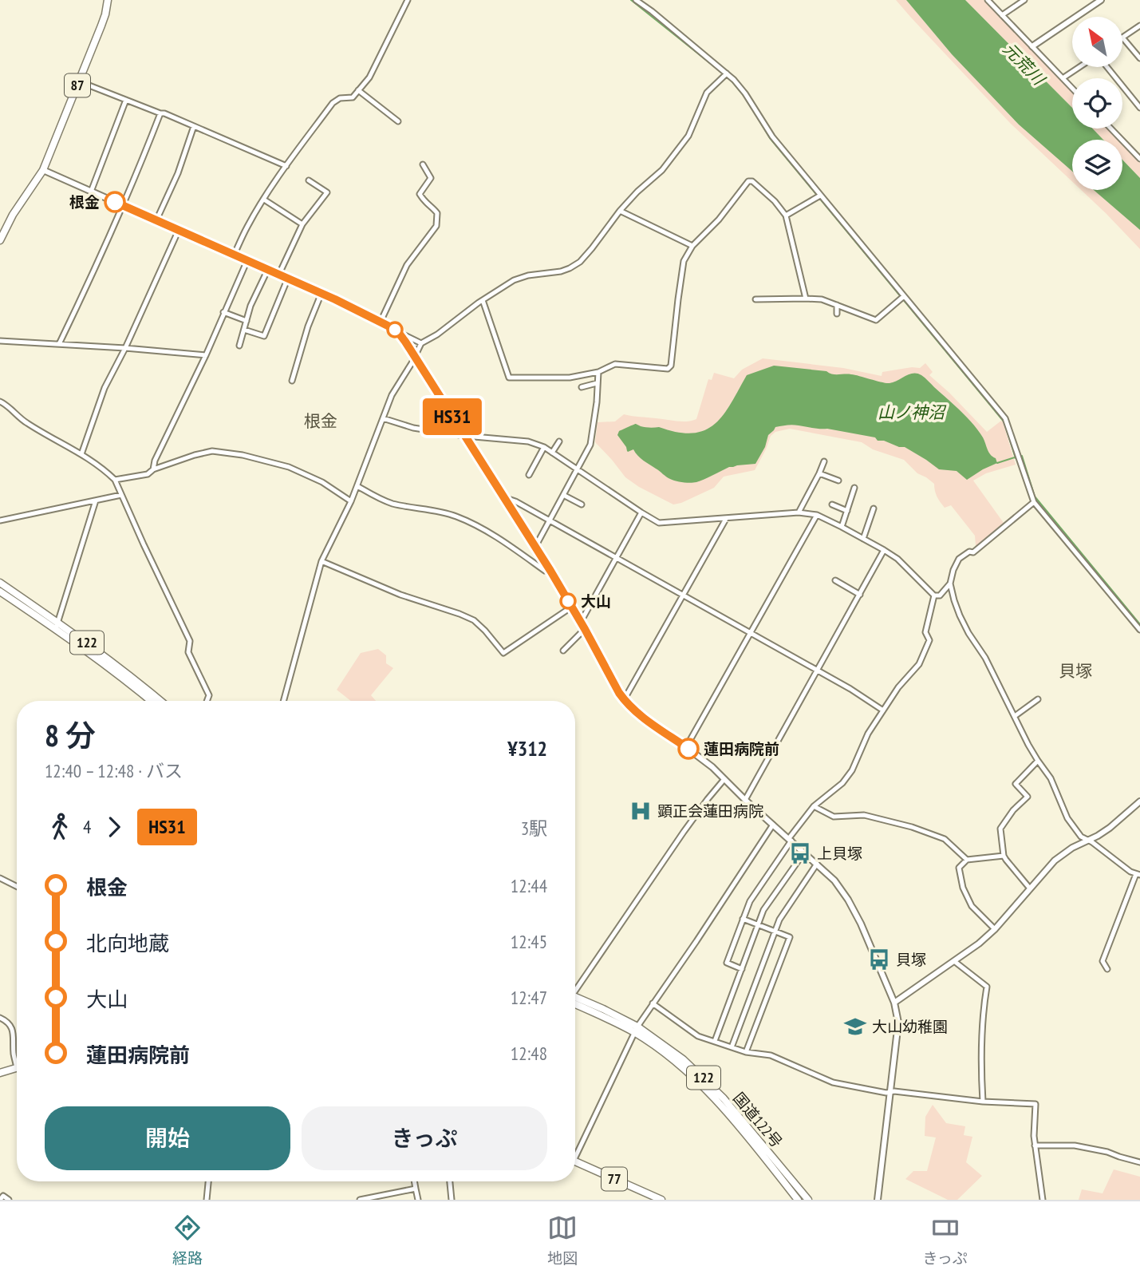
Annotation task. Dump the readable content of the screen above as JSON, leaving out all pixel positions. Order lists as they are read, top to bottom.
{
  "streets": {
    "main road": [
      "87",
      "122",
      "国道122号",
      "77"
    ]
  },
  "districts": ["根金", "貝塚"],
  "water": ["元荒川", "山ノ神沼"],
  "places": {
    "other": ["根金", "大山", "蓮田病院前"],
    "hospital": ["顕正会蓮田病院"],
    "bus stop": ["上貝塚", "貝塚"],
    "school or university": ["大山幼稚園"]
  },
  "lines": ["bus line HS31"],
  "north": "top left",
  "page": {
    "on_map": "HS31",
    "heading": ["8 分", "12:40 – 12:48 · バス", "¥312"],
    "legs": ["4", "HS31", "3駅"],
    "list": [
      {
        "name": "根金",
        "value": "12:44"
      },
      {
        "name": "北向地蔵",
        "value": "12:45"
      },
      {
        "name": "大山",
        "value": "12:47"
      },
      {
        "name": "蓮田病院前",
        "value": "12:48"
      }
    ],
    "buttons": ["開始", "きっぷ"],
    "tabs": ["経路", "地図", "きっぷ"]
  }
}
